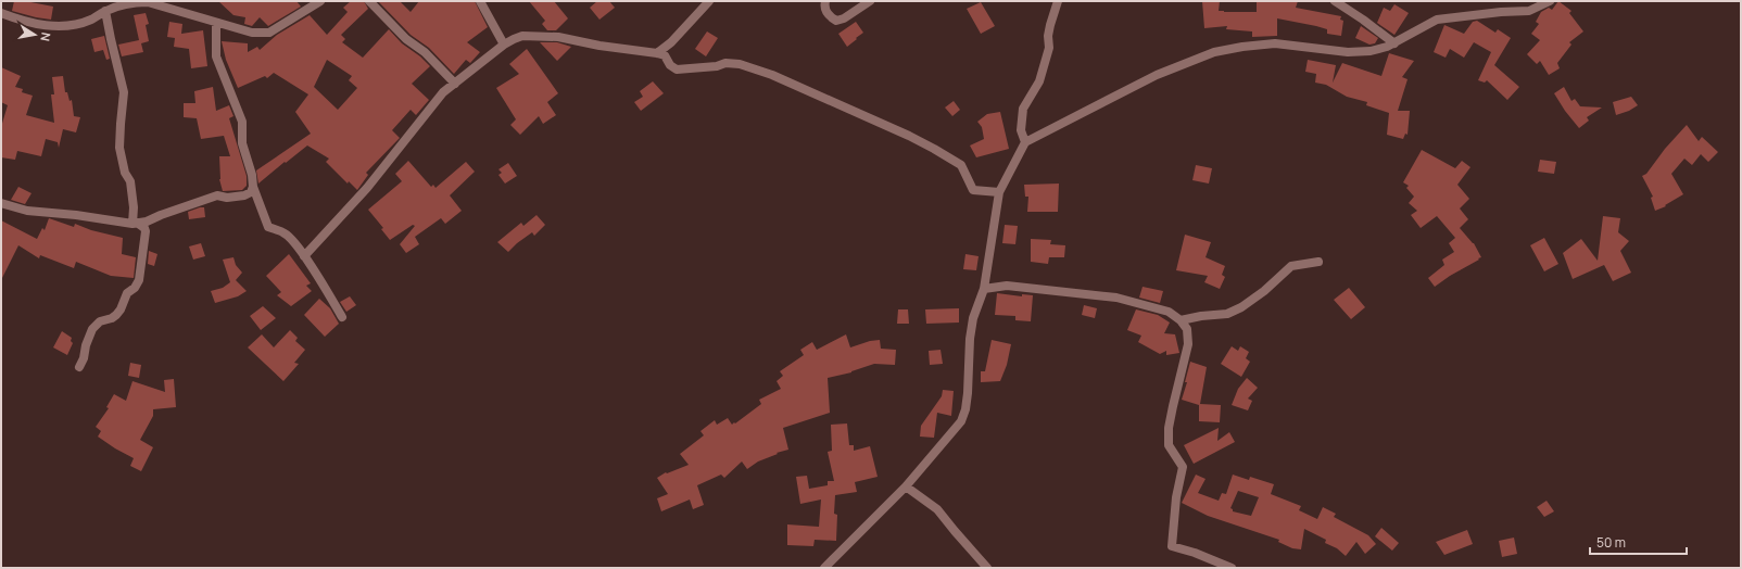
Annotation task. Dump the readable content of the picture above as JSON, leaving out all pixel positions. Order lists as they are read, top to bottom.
{
  "scale_bar": "50 m",
  "north": "right"
}
